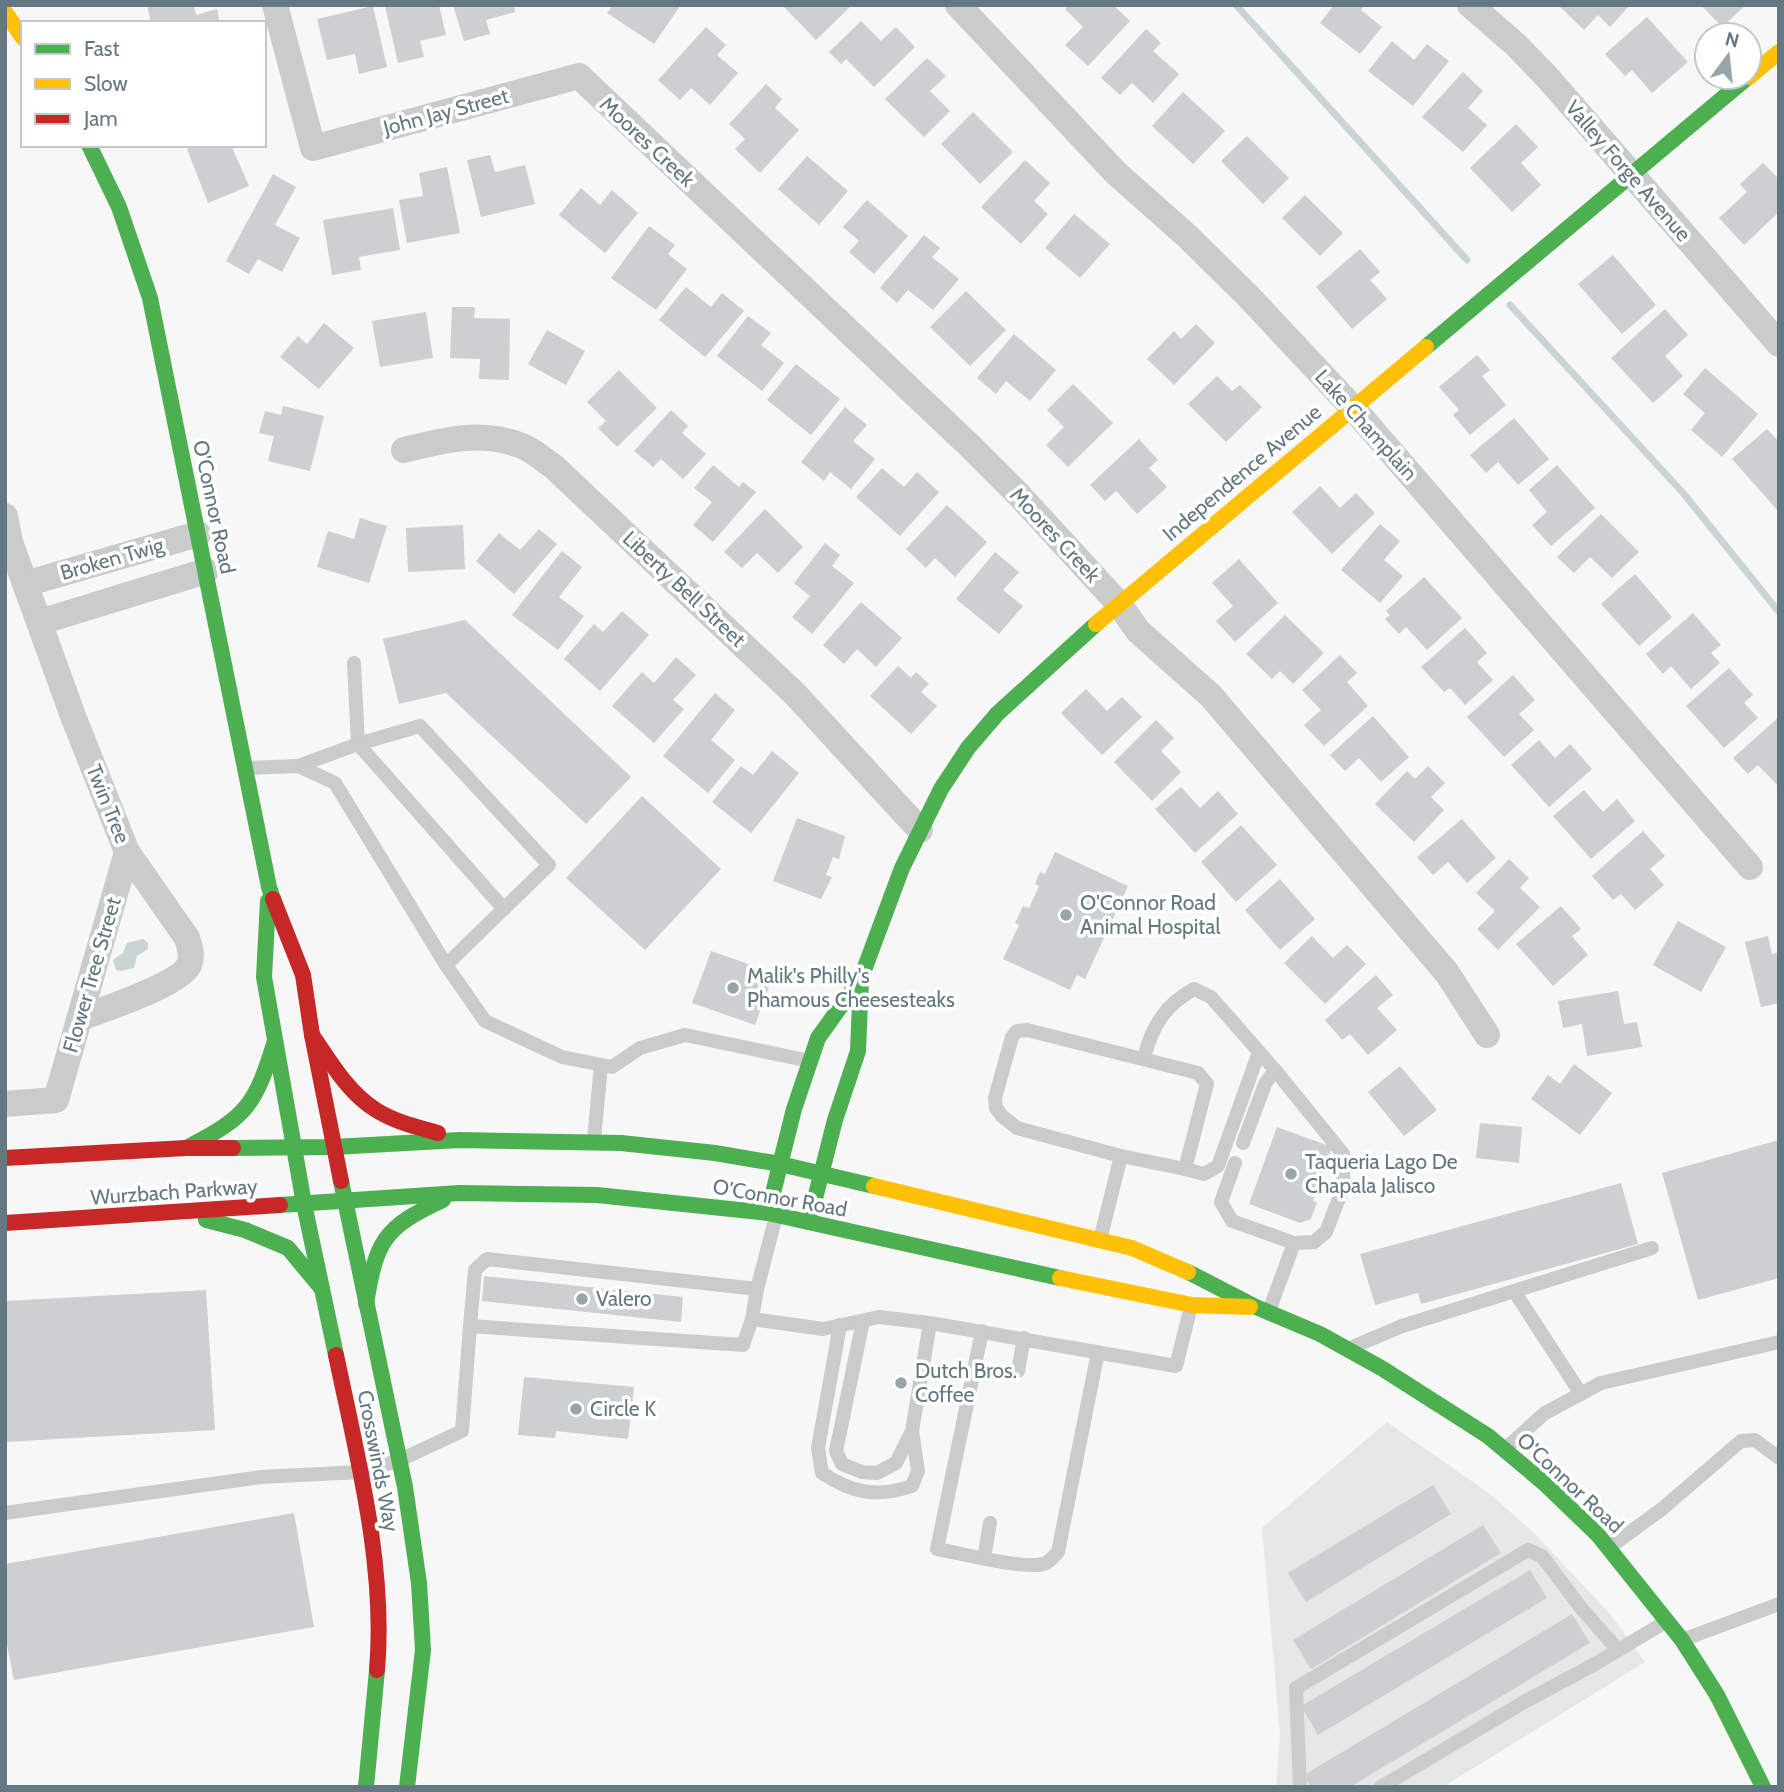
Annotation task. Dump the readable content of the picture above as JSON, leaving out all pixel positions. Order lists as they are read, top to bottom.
{
  "streets": {
    "main road": [
      "Independence Avenue",
      "O'Connor Road",
      "Wurzbach Parkway",
      "Crosswinds Way"
    ],
    "street": [
      "John Jay Street",
      "Moores Creek",
      "Valley Forge Avenue",
      "Lake Champlain",
      "Broken Twig",
      "Liberty Bell Street",
      "Twin Tree",
      "Flower Tree Street"
    ]
  },
  "crossings": [
    ["John Jay Street", "Moores Creek"],
    ["Moores Creek", "Independence Avenue"],
    ["Valley Forge Avenue", "Independence Avenue"],
    ["Lake Champlain", "Independence Avenue"],
    ["Independence Avenue", "O'Connor Road"],
    ["Independence Avenue", "Liberty Bell Street"],
    ["O'Connor Road", "Broken Twig"],
    ["O'Connor Road", "Wurzbach Parkway"],
    ["O'Connor Road", "Crosswinds Way"],
    ["Broken Twig", "Twin Tree"],
    ["Twin Tree", "Flower Tree Street"],
    ["Wurzbach Parkway", "Crosswinds Way"]
  ],
  "places": [
    "O'Connor Road Animal Hospital",
    "Malik's Philly's Phamous Cheesesteaks",
    "Taqueria Lago De Chapala Jalisco",
    "Valero",
    "Dutch Bros. Coffee",
    "Circle K"
  ],
  "legend": ["Fast", "Slow", "Jam"],
  "north": "top"
}
